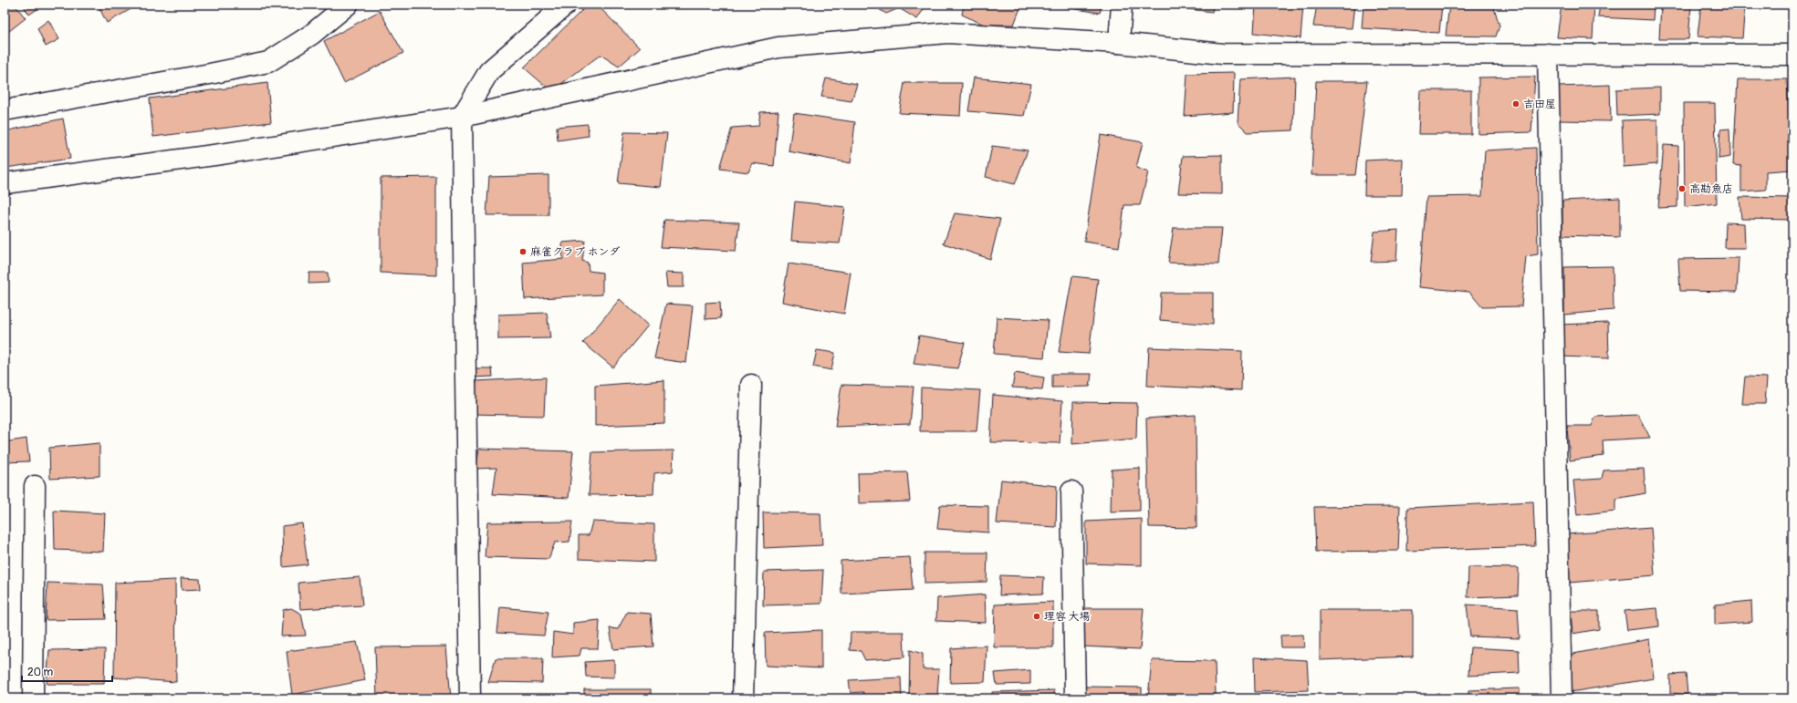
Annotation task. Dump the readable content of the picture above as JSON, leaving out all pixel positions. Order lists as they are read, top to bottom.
{
  "places": [
    "吉田屋",
    "高勘魚店",
    "麻雀クラブ ホンダ",
    "理容 大場"
  ],
  "scale_bar": "20 m"
}
